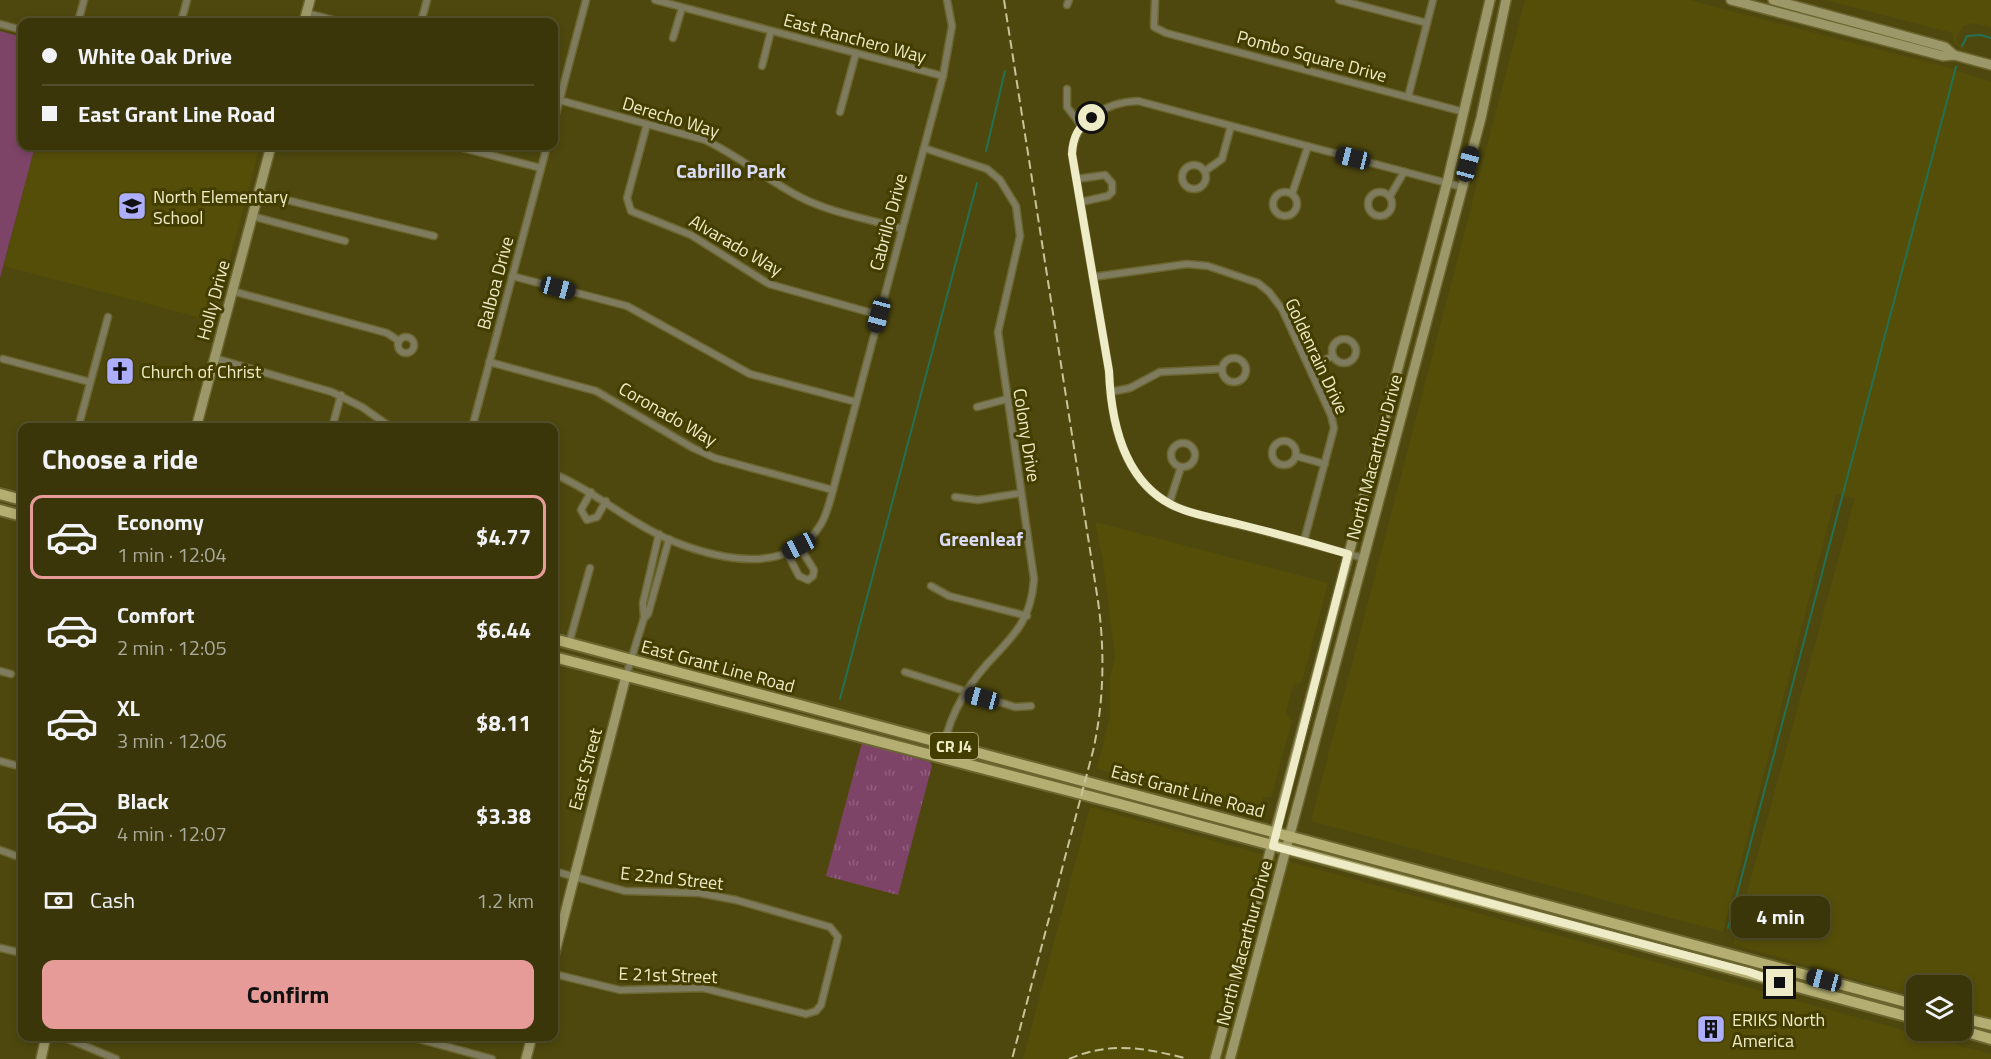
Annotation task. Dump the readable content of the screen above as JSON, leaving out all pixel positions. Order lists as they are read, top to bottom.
{
  "streets": {
    "main road": [
      "Holly Drive",
      "North Macarthur Drive",
      "East Grant Line Road",
      "CR J4",
      "East Street"
    ],
    "street": [
      "East Ranchero Way",
      "Pombo Square Drive",
      "Derecho Way",
      "Cabrillo Drive",
      "Alvarado Way",
      "Balboa Drive",
      "Goldenrain Drive",
      "Coronado Way",
      "Colony Drive",
      "E 22nd Street",
      "E 21st Street"
    ]
  },
  "crossings": [
    ["East Ranchero Way", "Cabrillo Drive"],
    ["Pombo Square Drive", "North Macarthur Drive"],
    ["Derecho Way", "Cabrillo Drive"],
    ["Derecho Way", "Alvarado Way"],
    ["Cabrillo Drive", "Alvarado Way"],
    ["Cabrillo Drive", "Coronado Way"],
    ["Cabrillo Drive", "Colony Drive"],
    ["Balboa Drive", "Coronado Way"],
    ["Colony Drive", "East Grant Line Road"],
    ["North Macarthur Drive", "East Grant Line Road"],
    ["East Grant Line Road", "East Street"],
    ["East Street", "E 22nd Street"],
    ["E 22nd Street", "E 21st Street"]
  ],
  "districts": ["Cabrillo Park", "Greenleaf"],
  "places": {
    "school or university": ["North Elementary School"],
    "church": ["Church of Christ"],
    "building": ["ERIKS North America"]
  },
  "page": {
    "banner": ["White Oak Drive", "East Grant Line Road"],
    "heading": "Choose a ride",
    "list": [
      {
        "name": "Economy",
        "note": "1 min · 12:04",
        "value": "$4.77"
      },
      {
        "name": "Comfort",
        "note": "2 min · 12:05",
        "value": "$6.44"
      },
      {
        "name": "XL",
        "note": "3 min · 12:06",
        "value": "$8.11"
      },
      {
        "name": "Black",
        "note": "4 min · 12:07",
        "value": "$3.38"
      }
    ],
    "pay": ["Cash", "1.2 km"],
    "bubble": "4 min",
    "buttons": "Confirm"
  }
}
